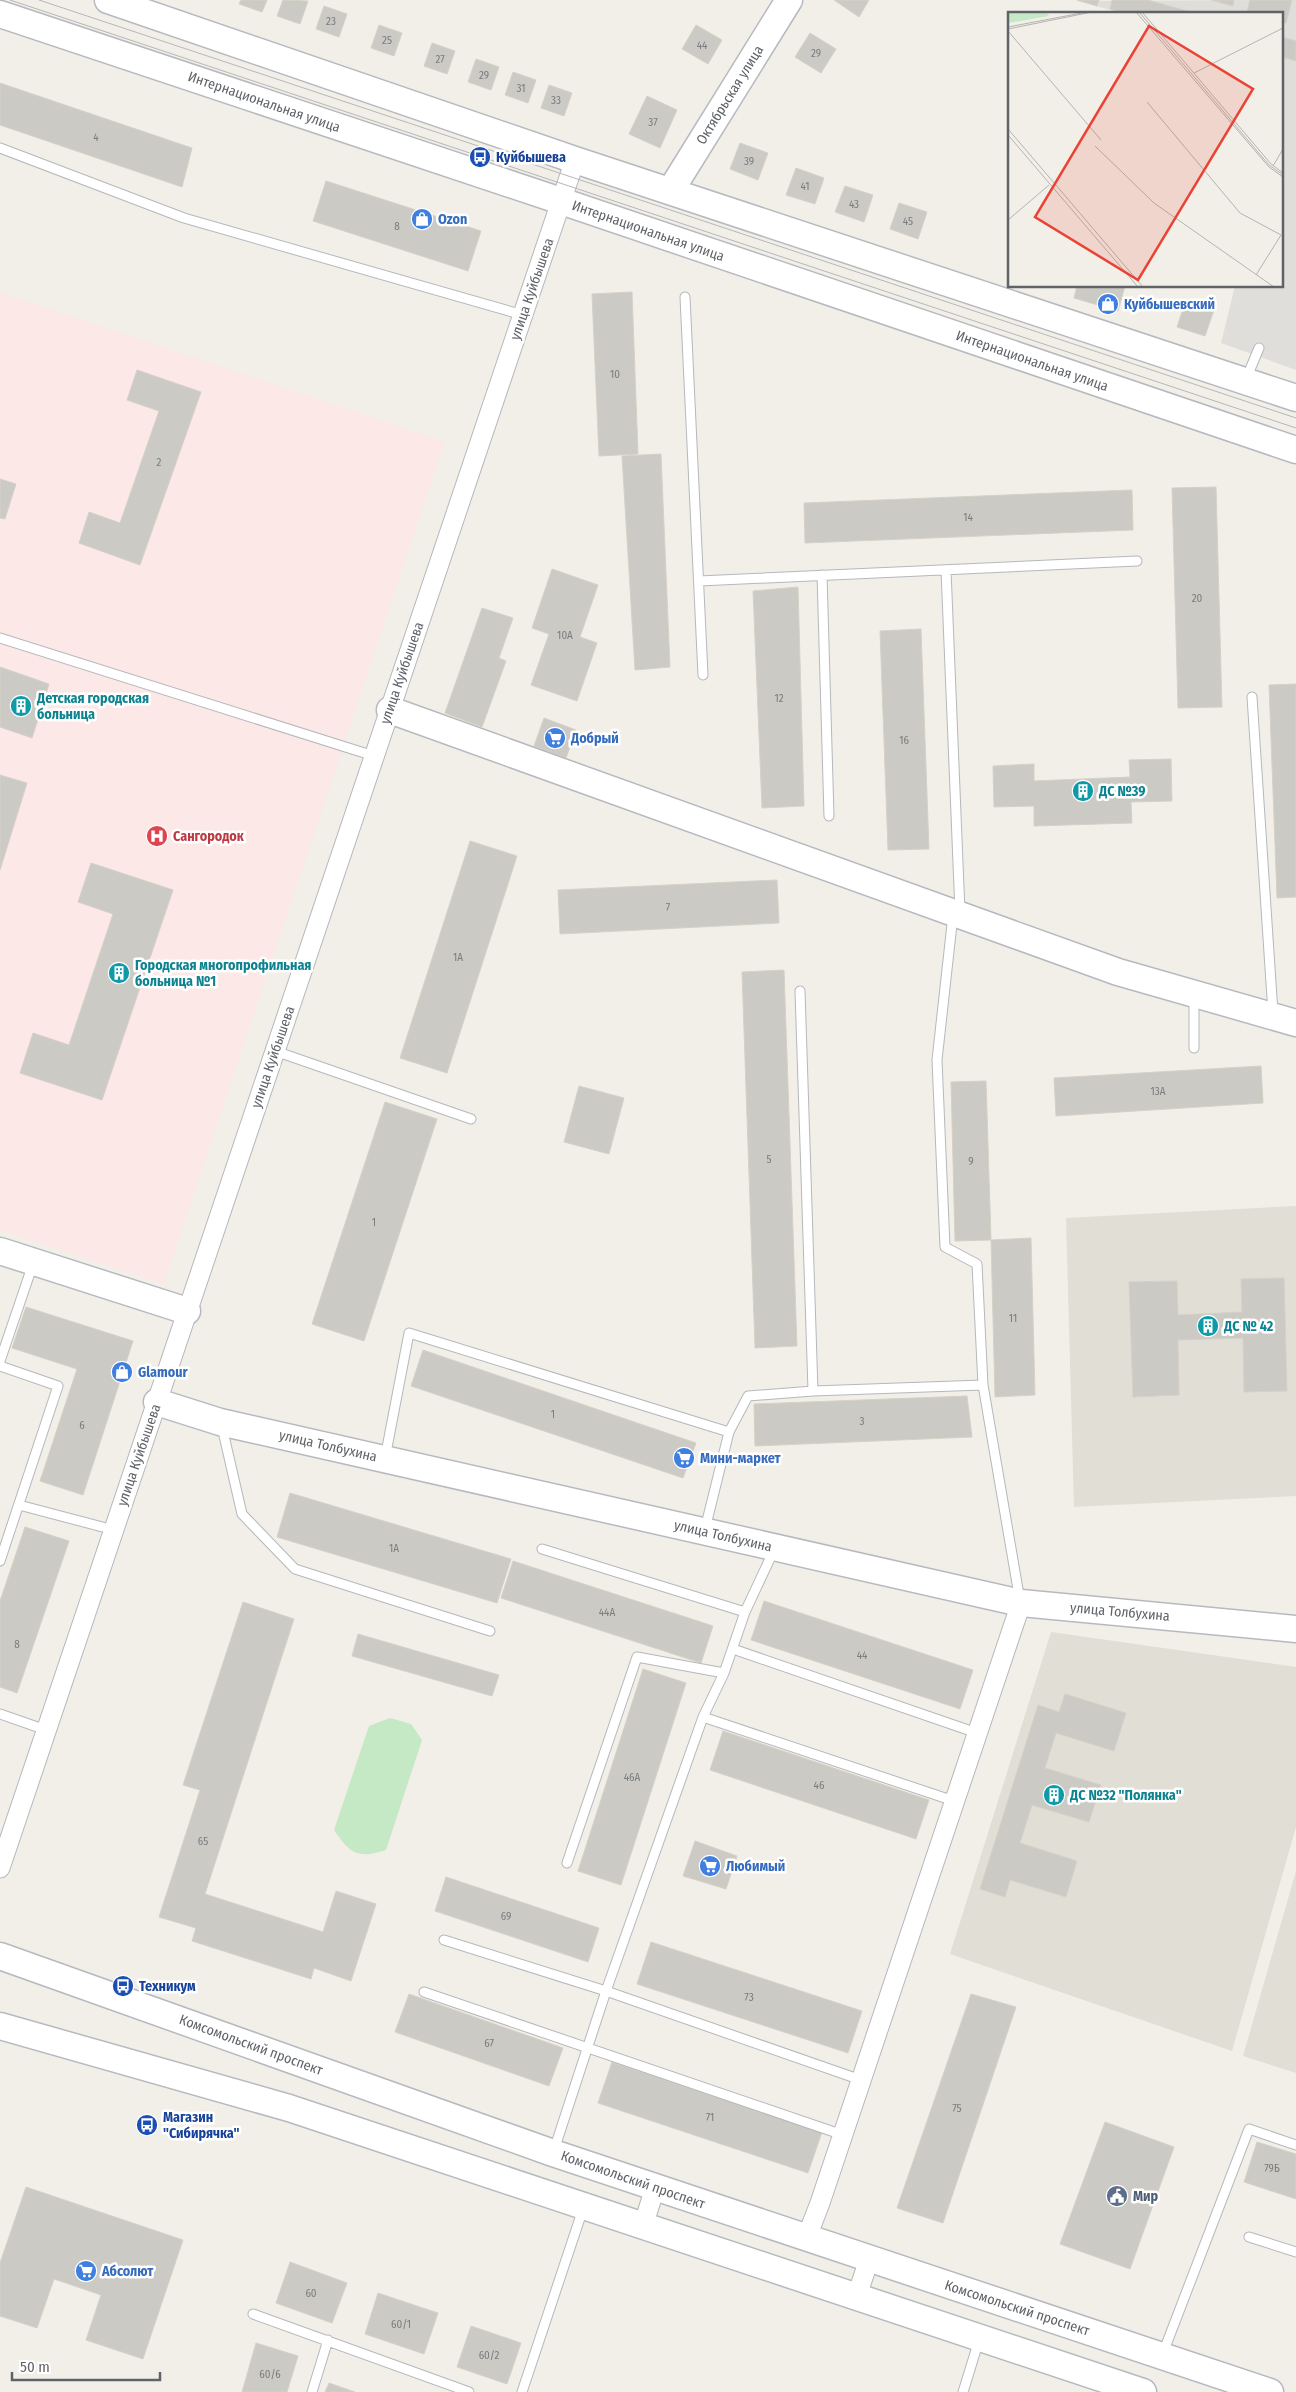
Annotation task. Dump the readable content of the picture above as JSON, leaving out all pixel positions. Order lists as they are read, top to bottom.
{
  "streets": {
    "main road": [
      "Октябрьская улица",
      "Интернациональная улица",
      "улица Толбухина",
      "Комсомольский проспект"
    ],
    "street": ["улица Куйбышева"]
  },
  "crossings": [
    ["Интернациональная улица", "улица Куйбышева"],
    ["улица Куйбышева", "улица Толбухина"]
  ],
  "places": {
    "bus stop": ["Куйбышева", "Техникум", "Магазин \"Сибирячка\""],
    "shop": ["Ozon", "Куйбышевский", "Glamour"],
    "building": [
      "Детская городская больница",
      "ДС №39",
      "Городская многопрофильная больница №1",
      "ДС № 42",
      "ДС №32 \"Полянка\""
    ],
    "supermarket": [
      "Добрый",
      "Мини-маркет",
      "Любимый",
      "Абсолют"
    ],
    "hospital": ["Сангородок"],
    "public building": ["Мир"]
  },
  "house_numbers": [
    "23",
    "25",
    "44",
    "29",
    "27",
    "29",
    "31",
    "33",
    "37",
    "4",
    "39",
    "41",
    "43",
    "45",
    "8",
    "10",
    "2",
    "14",
    "20",
    "10А",
    "12",
    "16",
    "7",
    "1А",
    "13А",
    "5",
    "9",
    "1",
    "11",
    "1",
    "3",
    "6",
    "1А",
    "44А",
    "8",
    "44",
    "46А",
    "46",
    "65",
    "69",
    "73",
    "67",
    "75",
    "71",
    "79Б",
    "60",
    "60/1",
    "60/2",
    "60/6"
  ],
  "scale_bar": "50 m"
}
